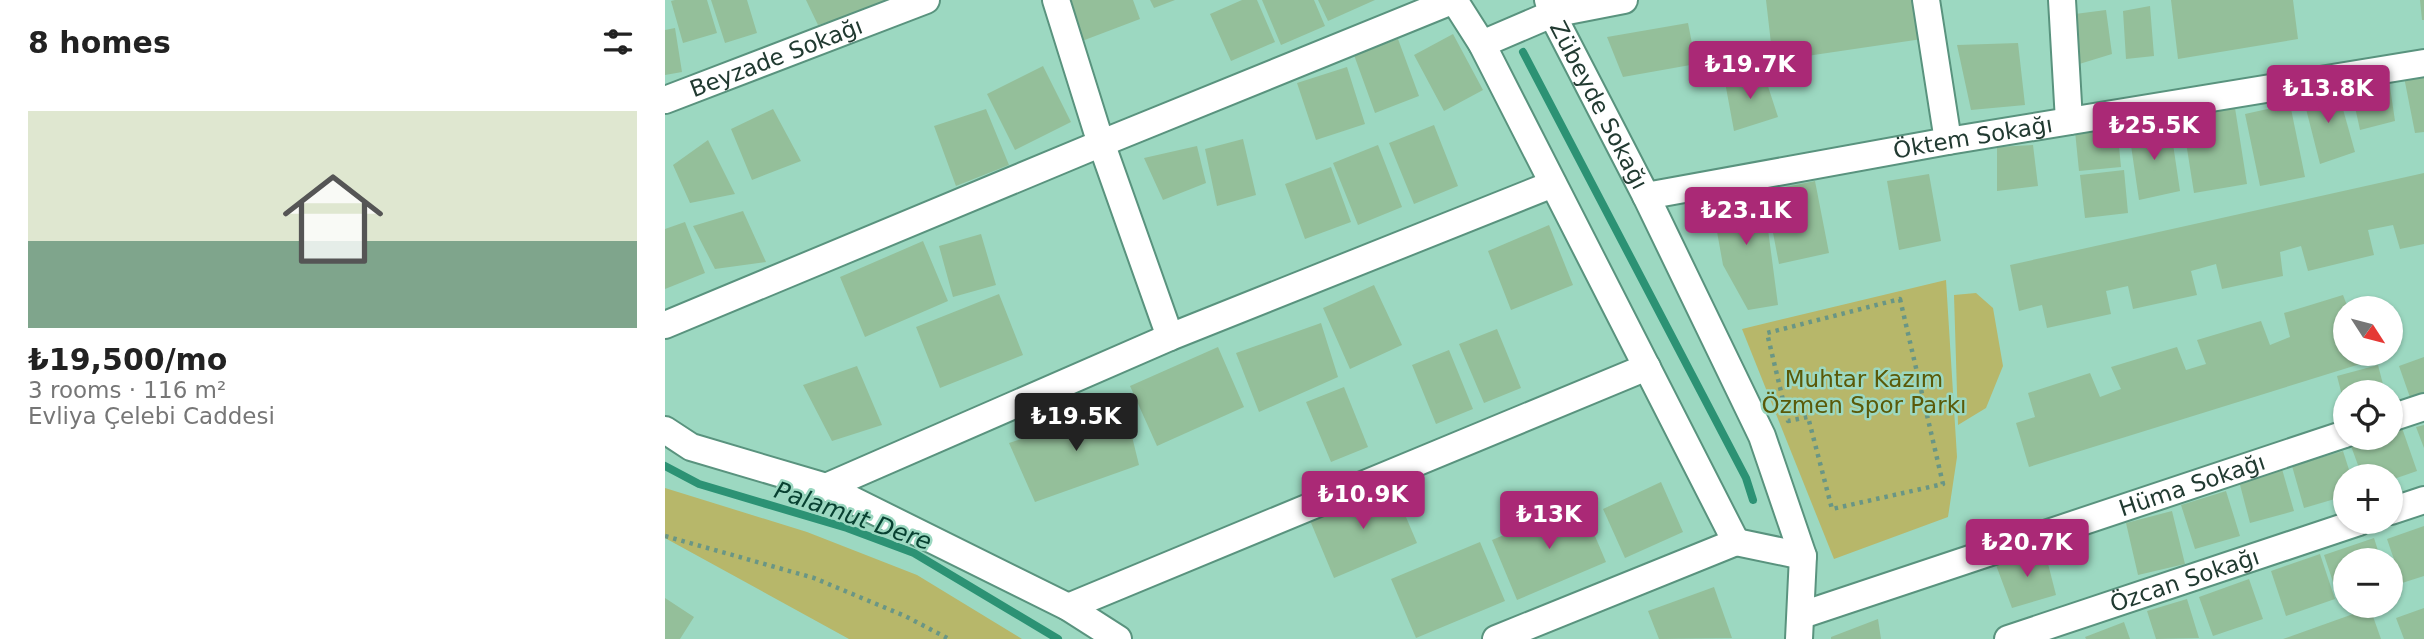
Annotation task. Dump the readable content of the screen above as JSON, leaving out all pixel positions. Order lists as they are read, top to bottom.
{
  "streets": {
    "street": [
      "Beyzade Sokağı",
      "Zübeyde Sokağı",
      "Öktem Sokağı",
      "Hüma Sokağı",
      "Özcan Sokağı"
    ]
  },
  "crossings": [
    ["Zübeyde Sokağı", "Öktem Sokağı"],
    ["Zübeyde Sokağı", "Hüma Sokağı"]
  ],
  "water": ["Palamut Dere"],
  "parks": ["Muhtar Kazım Özmen Spor Parkı"],
  "north": "bottom right",
  "page": {
    "heading": "8 homes",
    "price": [
      "₺19.7K",
      "₺13.8K",
      "₺25.5K",
      "₺23.1K",
      "₺19.5K",
      "₺10.9K",
      "₺13K",
      "₺20.7K"
    ],
    "list": [
      {
        "name": "₺19,500/mo",
        "note": "3 rooms · 116 m² · Evliya Çelebi Caddesi"
      }
    ],
    "map_buttons": ["+", "−"]
  }
}
